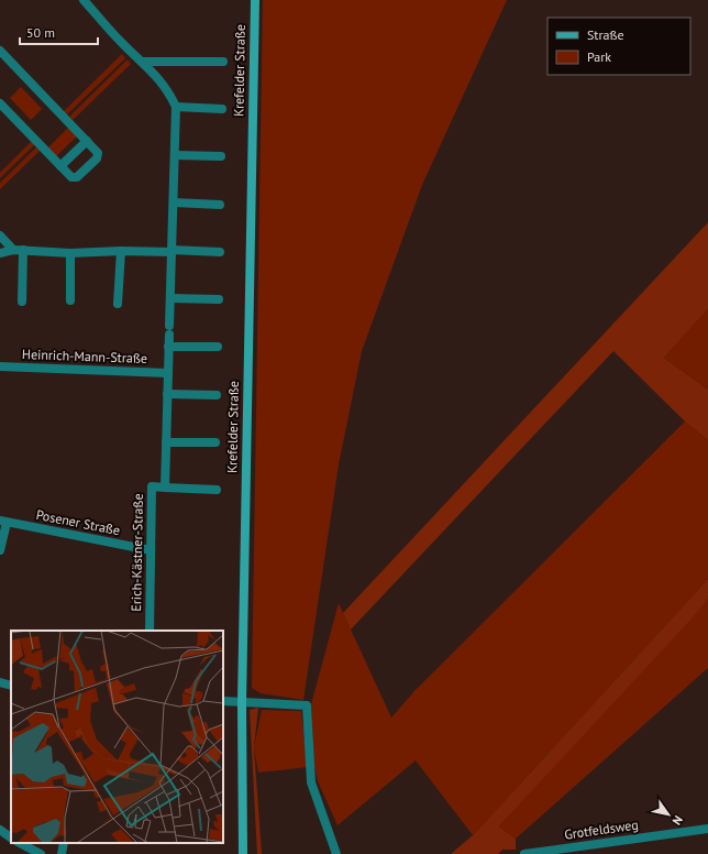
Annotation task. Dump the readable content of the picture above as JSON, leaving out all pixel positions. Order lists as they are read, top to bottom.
{
  "streets": {
    "main road": ["Krefelder Straße"],
    "street": [
      "Heinrich-Mann-Straße",
      "Posener Straße",
      "Erich-Kästner-Straße",
      "Grotfeldsweg"
    ]
  },
  "crossings": [
    ["Heinrich-Mann-Straße", "Erich-Kästner-Straße"],
    ["Posener Straße", "Erich-Kästner-Straße"]
  ],
  "legend": ["Straße", "Park"],
  "scale_bar": "50 m",
  "north": "bottom right"
}
